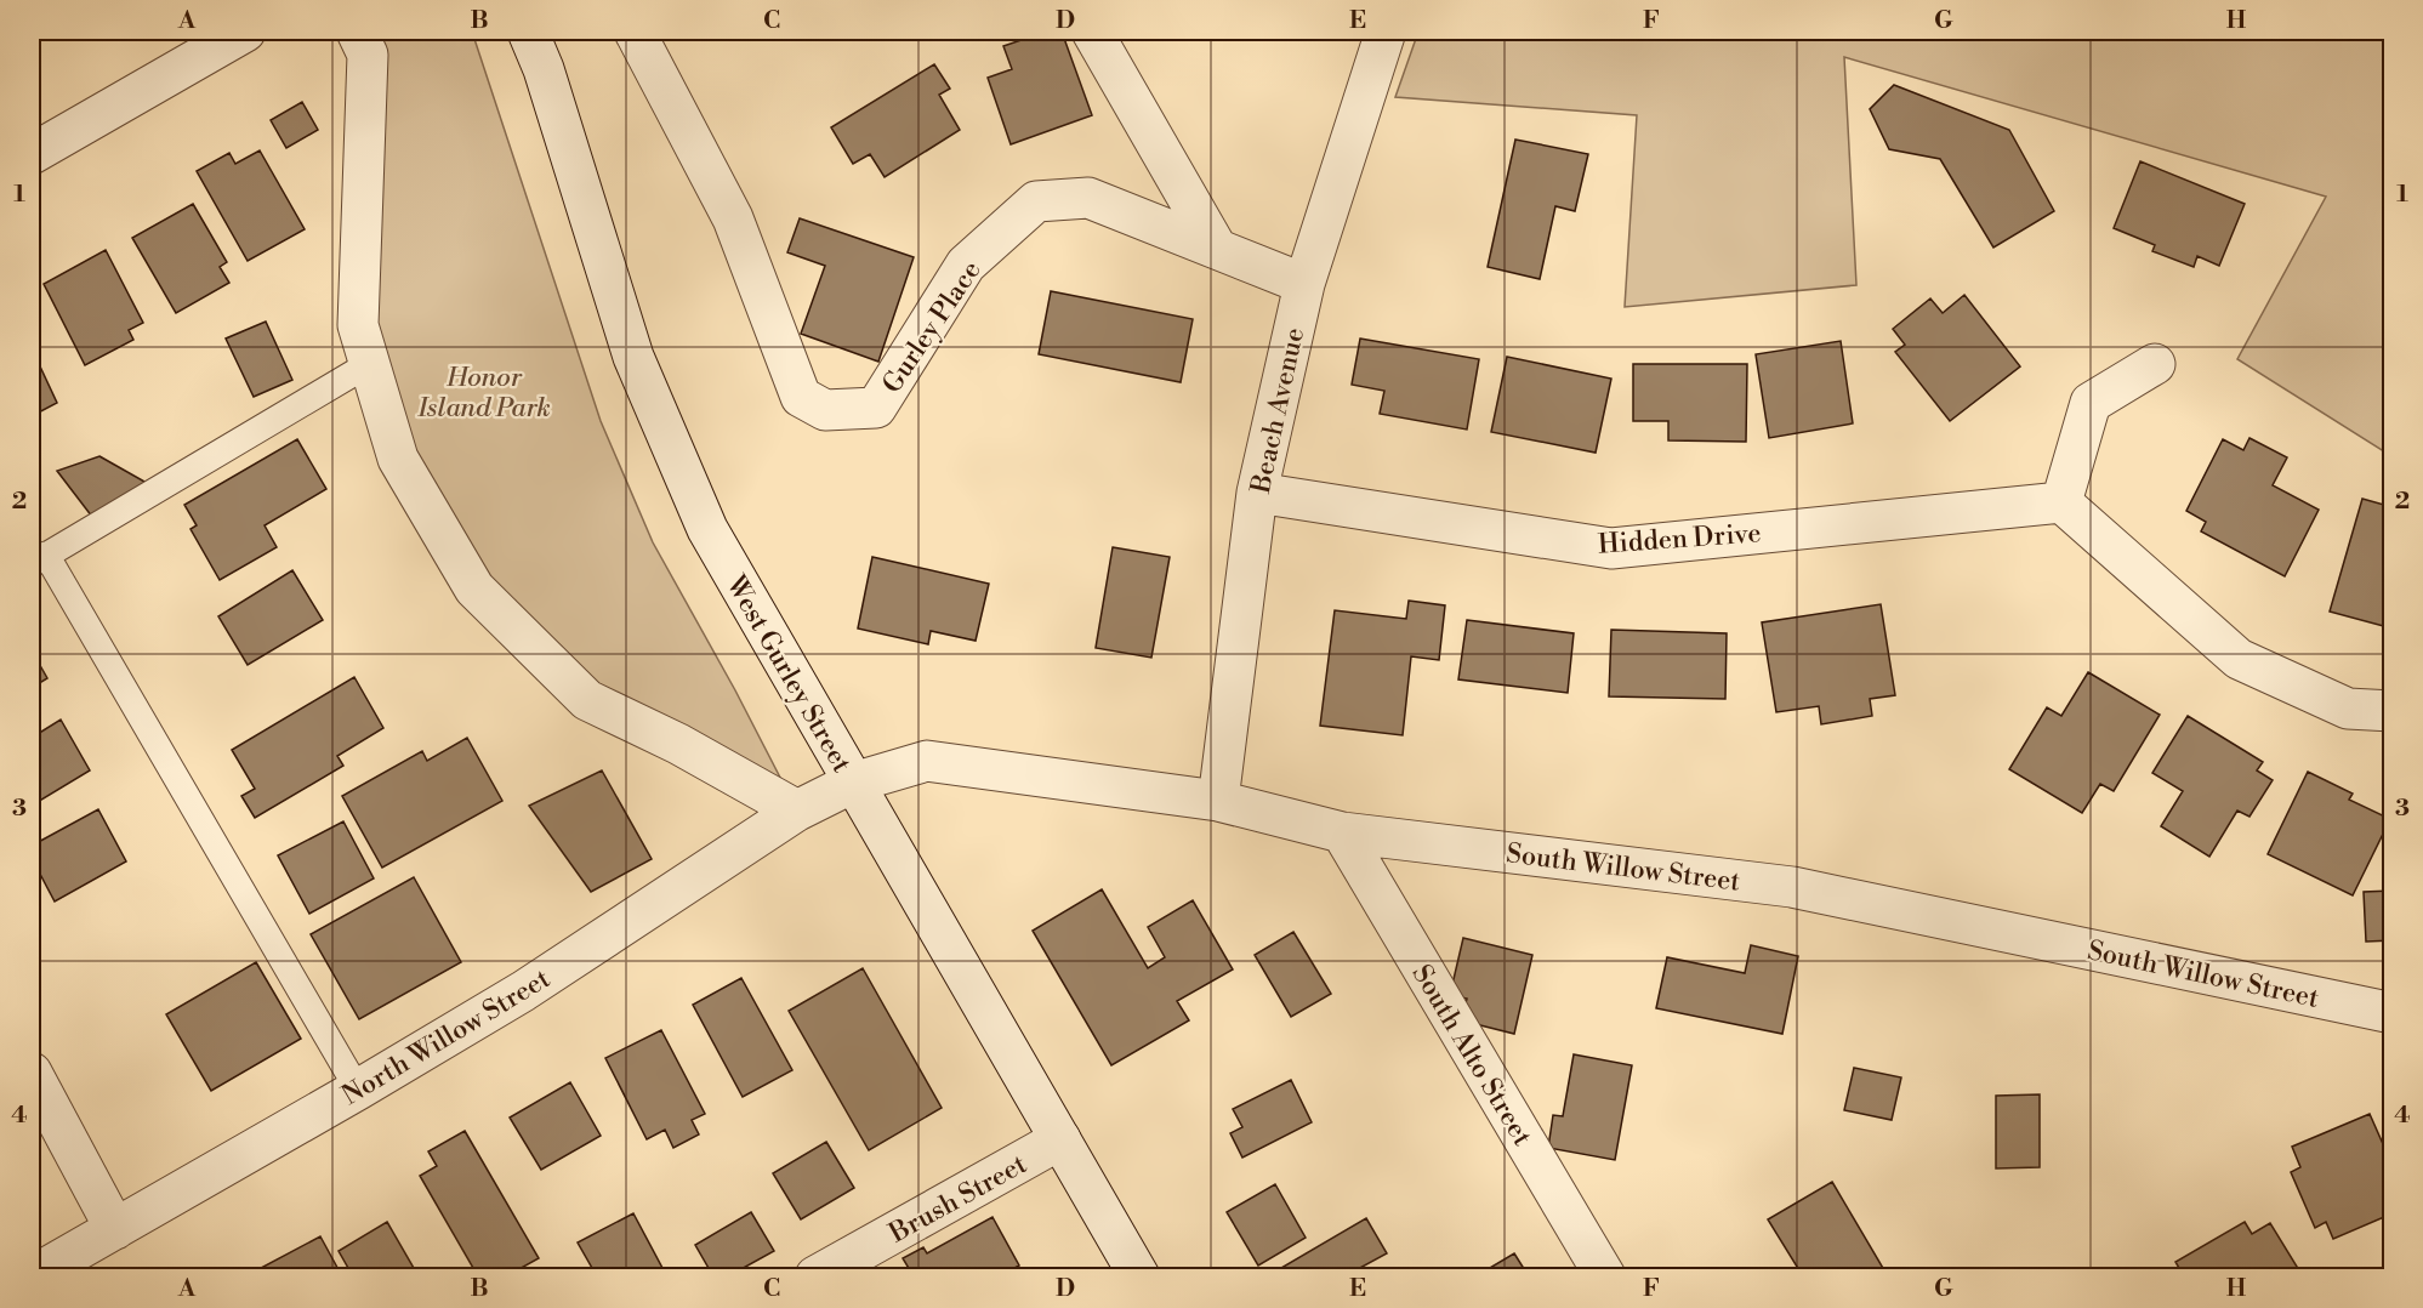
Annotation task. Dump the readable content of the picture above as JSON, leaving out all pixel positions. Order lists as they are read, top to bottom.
{
  "streets": {
    "street": [
      "Gurley Place",
      "Beach Avenue",
      "Hidden Drive",
      "West Gurley Street",
      "South Willow Street",
      "North Willow Street",
      "South Alto Street",
      "Brush Street"
    ]
  },
  "crossings": [
    ["Gurley Place", "Beach Avenue"],
    ["Beach Avenue", "Hidden Drive"],
    ["Beach Avenue", "South Willow Street"],
    ["West Gurley Street", "South Willow Street"],
    ["West Gurley Street", "North Willow Street"],
    ["West Gurley Street", "Brush Street"],
    ["South Willow Street", "North Willow Street"],
    ["South Willow Street", "South Alto Street"]
  ],
  "parks": ["Honor Island Park"],
  "grid": {
    "columns": [
      "A",
      "B",
      "C",
      "D",
      "E",
      "F",
      "G",
      "H"
    ],
    "rows": [
      "1",
      "2",
      "3",
      "4"
    ]
  }
}
